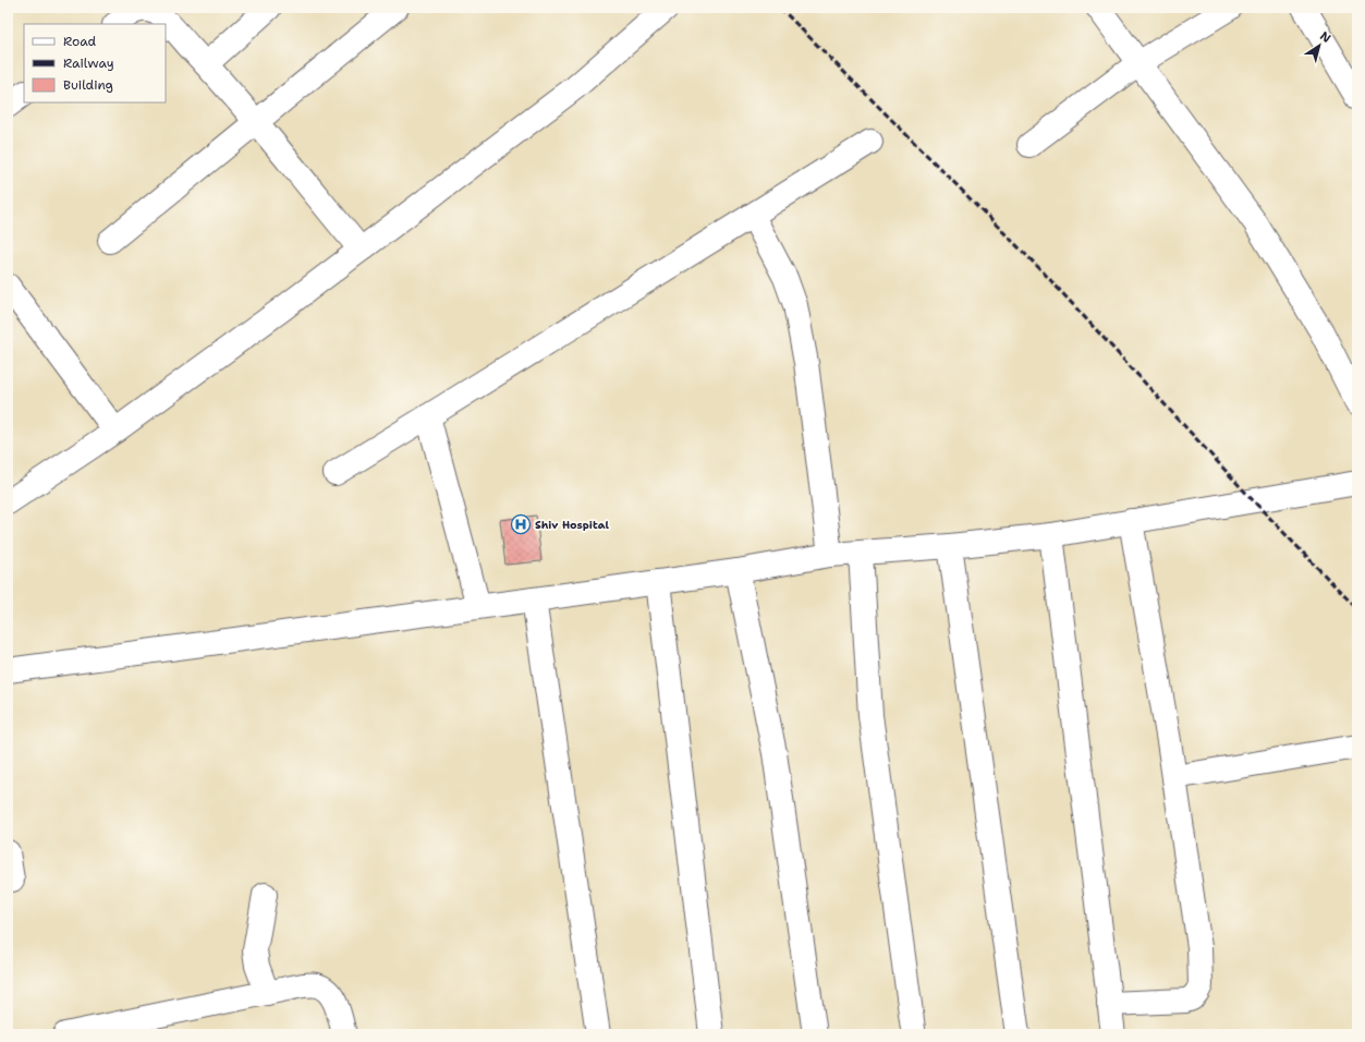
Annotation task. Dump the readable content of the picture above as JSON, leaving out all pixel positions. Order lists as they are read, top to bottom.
{
  "places": {
    "hospital": ["Shiv Hospital"]
  },
  "legend": ["Road", "Railway", "Building"],
  "north": "top right"
}
